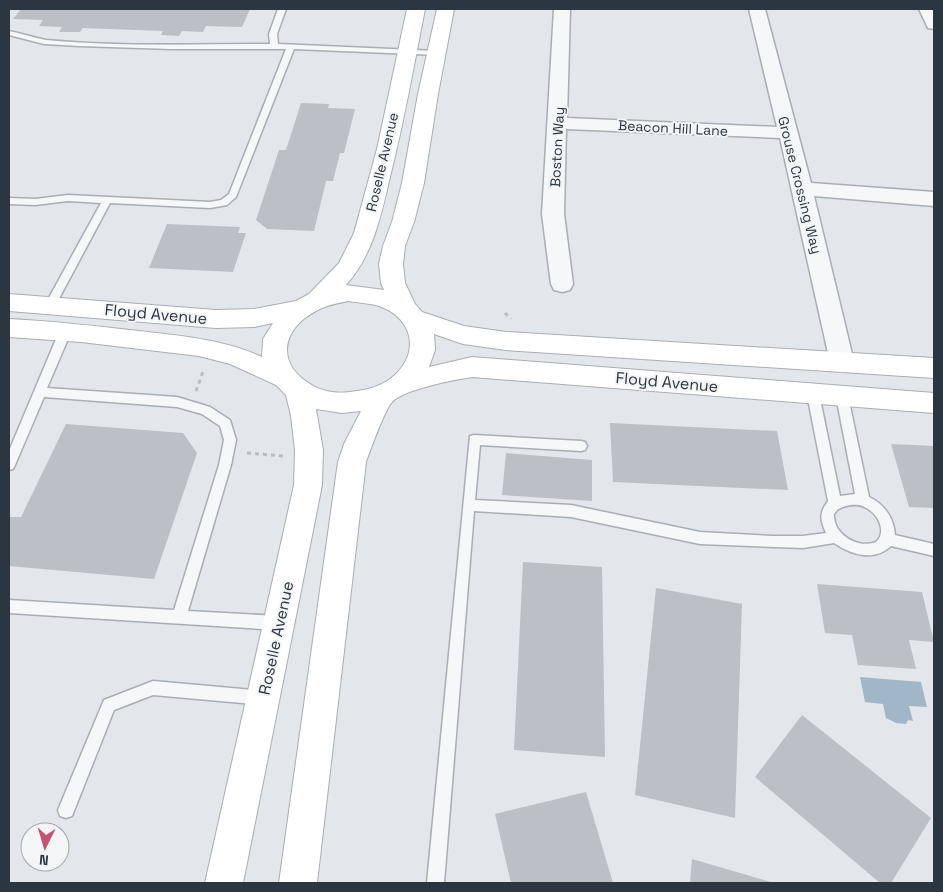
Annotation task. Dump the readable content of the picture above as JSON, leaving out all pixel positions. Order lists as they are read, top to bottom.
{
  "streets": {
    "main road": ["Roselle Avenue", "Floyd Avenue"],
    "street": ["Beacon Hill Lane", "Boston Way", "Grouse Crossing Way"]
  },
  "crossings": [
    ["Beacon Hill Lane", "Boston Way"],
    ["Beacon Hill Lane", "Grouse Crossing Way"],
    ["Roselle Avenue", "Floyd Avenue"],
    ["Grouse Crossing Way", "Floyd Avenue"]
  ],
  "north": "bottom"
}
